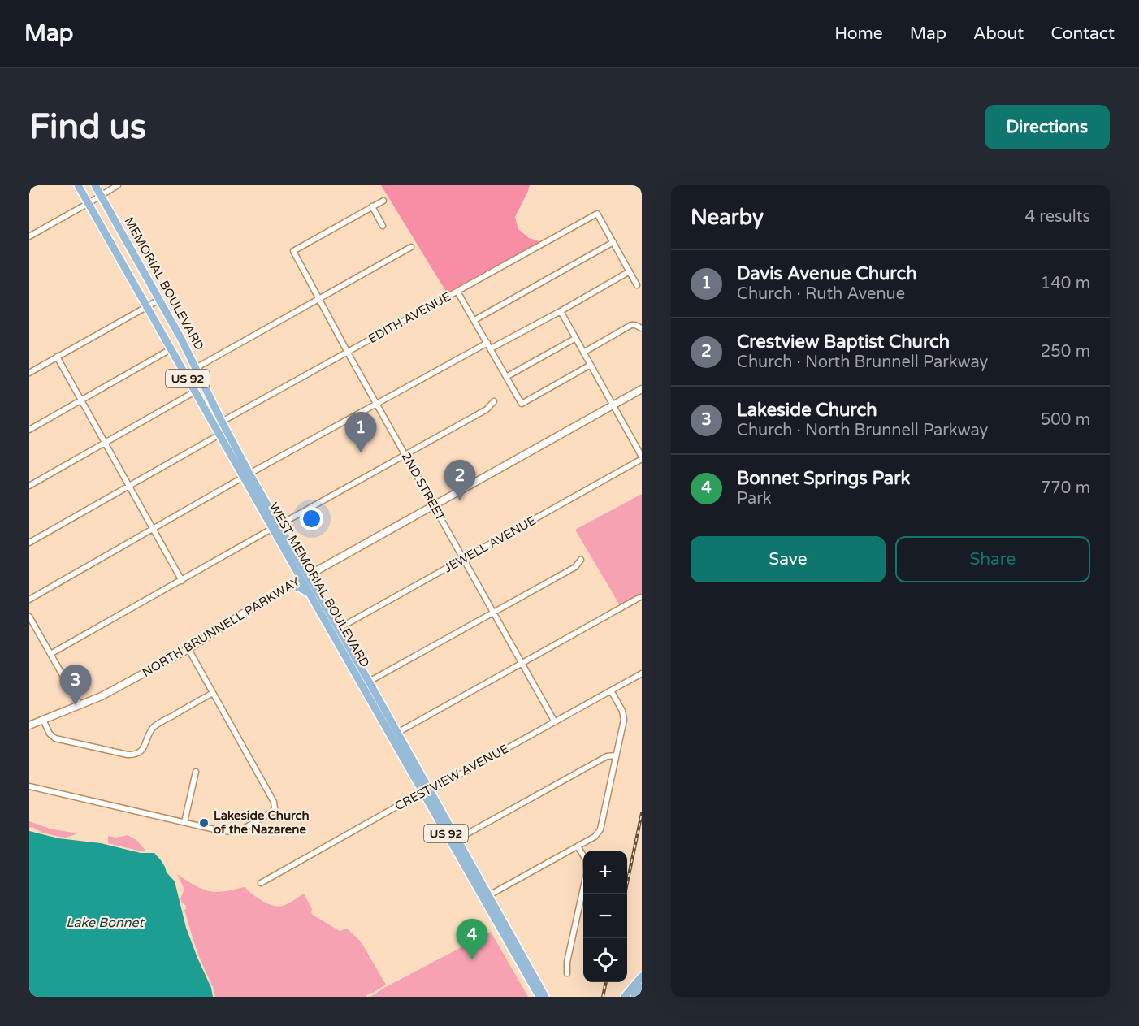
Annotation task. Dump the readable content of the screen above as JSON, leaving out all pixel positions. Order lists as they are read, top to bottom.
{
  "streets": {
    "main road": ["MEMORIAL BOULEVARD", "US 92", "WEST MEMORIAL BOULEVARD"],
    "street": [
      "EDITH AVENUE",
      "2ND STREET",
      "JEWELL AVENUE",
      "NORTH BRUNNELL PARKWAY",
      "CRESTVIEW AVENUE"
    ]
  },
  "crossings": [
    ["MEMORIAL BOULEVARD", "EDITH AVENUE"],
    ["MEMORIAL BOULEVARD", "WEST MEMORIAL BOULEVARD"],
    ["EDITH AVENUE", "2ND STREET"],
    ["2ND STREET", "JEWELL AVENUE"],
    ["2ND STREET", "NORTH BRUNNELL PARKWAY"],
    ["2ND STREET", "CRESTVIEW AVENUE"],
    ["JEWELL AVENUE", "WEST MEMORIAL BOULEVARD"],
    ["WEST MEMORIAL BOULEVARD", "NORTH BRUNNELL PARKWAY"],
    ["WEST MEMORIAL BOULEVARD", "CRESTVIEW AVENUE"]
  ],
  "water": ["Lake Bonnet"],
  "places": ["Lakeside Church of the Nazarene"],
  "page": {
    "header": "Map",
    "nav": [
      "Home",
      "Map",
      "About",
      "Contact"
    ],
    "buttons": [
      "Directions",
      ["Save", "Share"]
    ],
    "title": "Find us",
    "heading": ["Nearby", "4 results"],
    "list": [
      {
        "mark": "1",
        "name": "Davis Avenue Church",
        "note": "Church · Ruth Avenue",
        "value": "140 m"
      },
      {
        "mark": "2",
        "name": "Crestview Baptist Church",
        "note": "Church · North Brunnell Parkway",
        "value": "250 m"
      },
      {
        "mark": "3",
        "name": "Lakeside Church",
        "note": "Church · North Brunnell Parkway",
        "value": "500 m"
      },
      {
        "mark": "4",
        "name": "Bonnet Springs Park",
        "note": "Park",
        "value": "770 m"
      }
    ],
    "pins": [
      "1",
      "2",
      "3",
      "4"
    ],
    "map_buttons": ["+", "−"]
  }
}
